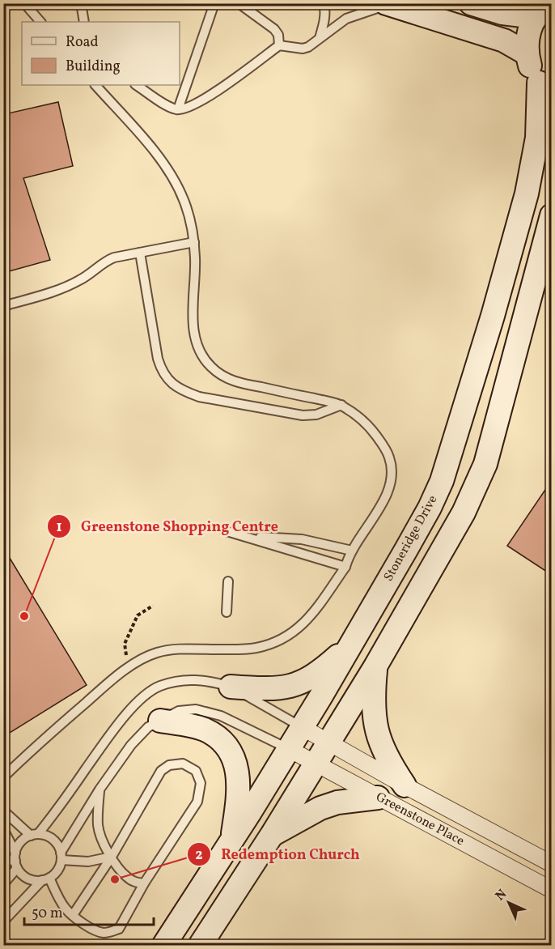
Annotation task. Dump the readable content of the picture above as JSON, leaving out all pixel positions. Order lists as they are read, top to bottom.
{
  "streets": {
    "street": ["Stoneridge Drive", "Greenstone Place"]
  },
  "crossings": [
    ["Stoneridge Drive", "Greenstone Place"]
  ],
  "places": ["Greenstone Shopping Centre", "Redemption Church"],
  "legend": ["Road", "Building"],
  "scale_bar": "50 m",
  "north": "top left"
}
